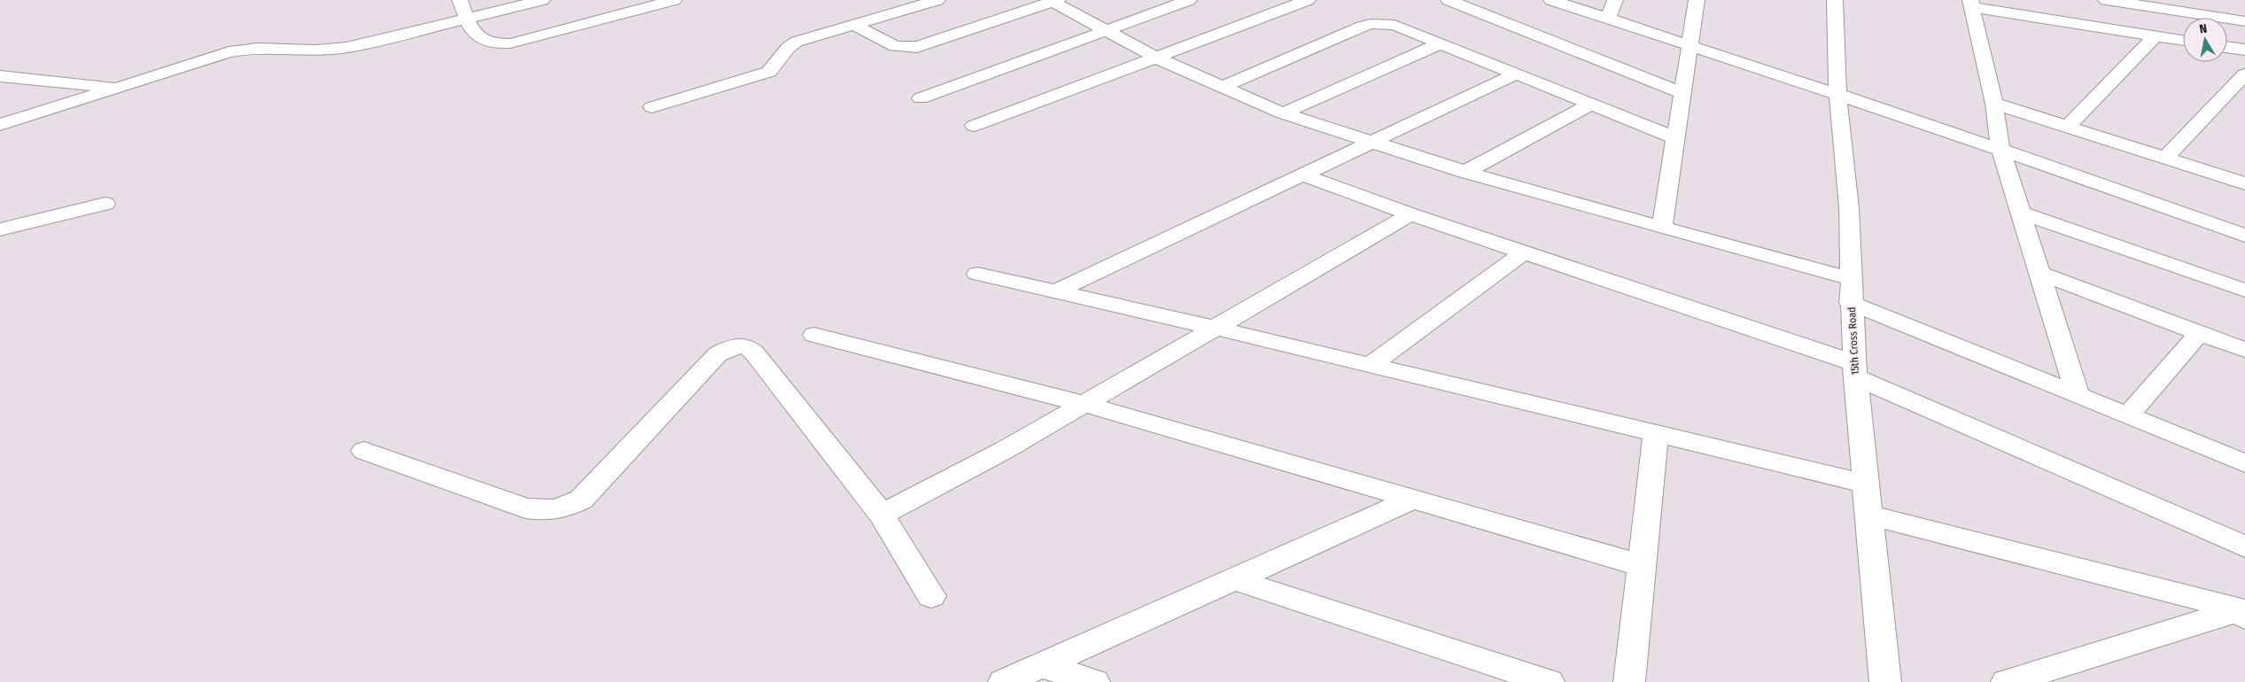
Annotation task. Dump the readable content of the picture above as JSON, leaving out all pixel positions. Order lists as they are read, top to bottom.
{
  "streets": {
    "street": ["15th Cross Road"]
  },
  "north": "top"
}
